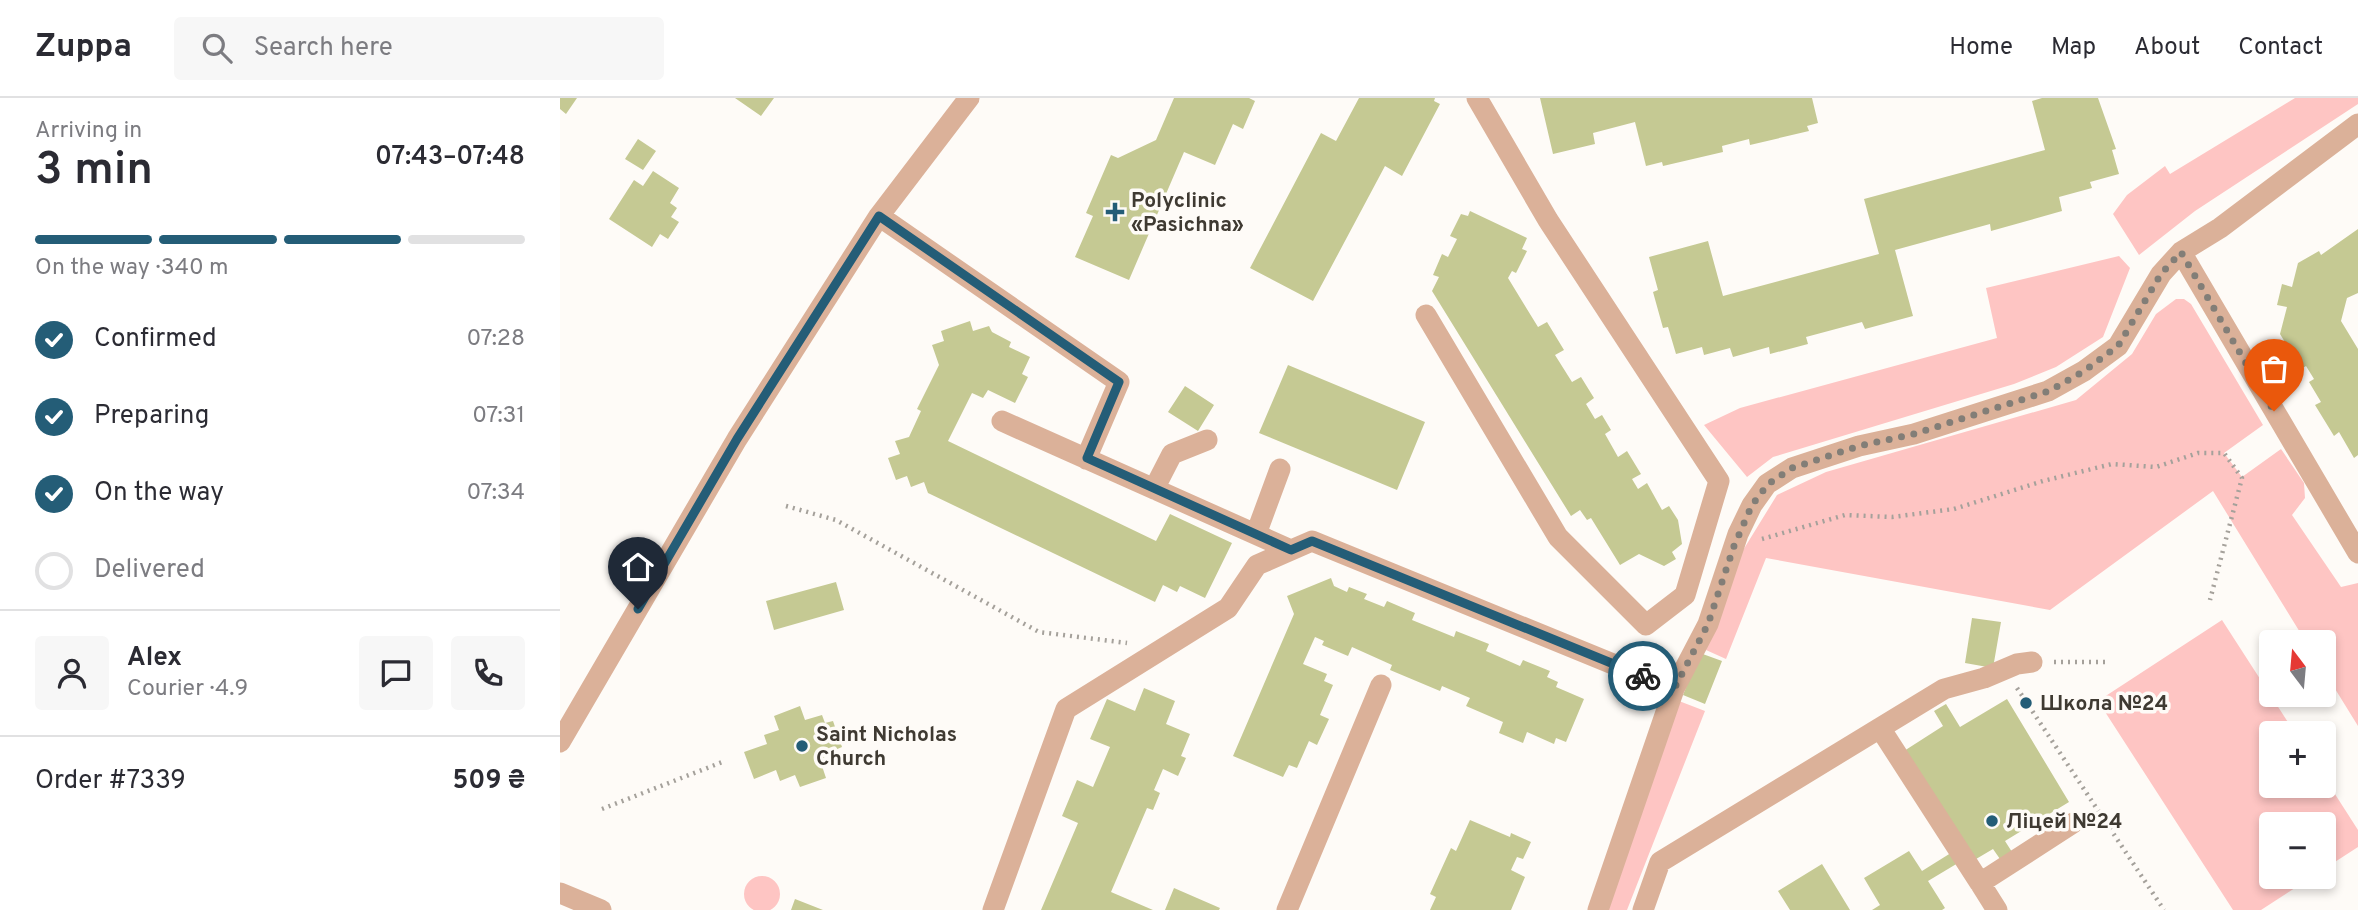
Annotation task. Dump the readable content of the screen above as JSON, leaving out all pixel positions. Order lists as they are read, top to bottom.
{
  "places": {
    "health": ["Polyclinic «Pasichna»"],
    "other": ["Школа №24", "Saint Nicholas Church", "Ліцей №24"]
  },
  "north": "top",
  "page": {
    "header": "Zuppa",
    "search": "Search here",
    "nav": [
      "Home",
      "Map",
      "About",
      "Contact"
    ],
    "heading": ["3 min", "Arriving in", "07:43–07:48"],
    "panel": [
      "Alex",
      "Courier · 4.9",
      "Order #7339",
      "509 ₴"
    ],
    "bar": "On the way · 340 m",
    "list": [
      ["Confirmed", "07:28"],
      ["Preparing", "07:31"],
      ["On the way", "07:34"],
      "Delivered"
    ],
    "map_buttons": ["+", "−"]
  }
}
